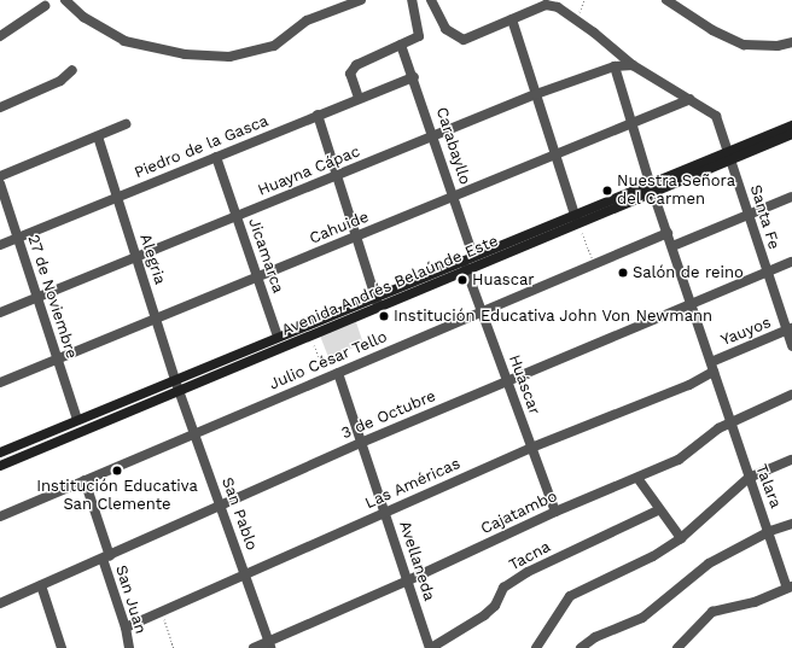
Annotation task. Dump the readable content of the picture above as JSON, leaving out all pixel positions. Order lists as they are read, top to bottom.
{
  "streets": {
    "street": [
      "Carabayllo",
      "Piedro de la Gasca",
      "Huayna Cápac",
      "Santa Fe",
      "Cahuide",
      "Jicamarca",
      "Alegria",
      "Avenida Andrés Belaúnde Este",
      "27 de Noviembre",
      "Yauyos",
      "Julio César Tello",
      "Huáscar",
      "3 de Octubre",
      "Las Américas",
      "Talara",
      "Cajatambo",
      "San Pablo",
      "Tacna",
      "Avellaneda",
      "San Juan"
    ]
  },
  "crossings": [
    ["Carabayllo", "Piedro de la Gasca"],
    ["Carabayllo", "Huayna Cápac"],
    ["Carabayllo", "Cahuide"],
    ["Carabayllo", "Avenida Andrés Belaúnde Este"],
    ["Piedro de la Gasca", "Jicamarca"],
    ["Piedro de la Gasca", "Alegria"],
    ["Piedro de la Gasca", "27 de Noviembre"],
    ["Huayna Cápac", "Santa Fe"],
    ["Huayna Cápac", "Jicamarca"],
    ["Huayna Cápac", "Alegria"],
    ["Huayna Cápac", "27 de Noviembre"],
    ["Huayna Cápac", "Talara"],
    ["Santa Fe", "Cahuide"],
    ["Santa Fe", "Avenida Andrés Belaúnde Este"],
    ["Santa Fe", "Yauyos"],
    ["Santa Fe", "3 de Octubre"],
    ["Cahuide", "Jicamarca"],
    ["Cahuide", "Alegria"],
    ["Cahuide", "27 de Noviembre"],
    ["Cahuide", "Talara"],
    ["Jicamarca", "Avenida Andrés Belaúnde Este"],
    ["Alegria", "Avenida Andrés Belaúnde Este"],
    ["Alegria", "San Pablo"],
    ["Avenida Andrés Belaúnde Este", "27 de Noviembre"],
    ["Avenida Andrés Belaúnde Este", "Huáscar"],
    ["Avenida Andrés Belaúnde Este", "Talara"],
    ["Avenida Andrés Belaúnde Este", "San Pablo"],
    ["Yauyos", "Las Américas"],
    ["Yauyos", "Talara"],
    ["Julio César Tello", "Huáscar"],
    ["Julio César Tello", "Talara"],
    ["Julio César Tello", "San Pablo"],
    ["Julio César Tello", "Avellaneda"],
    ["Julio César Tello", "San Juan"],
    ["Huáscar", "3 de Octubre"],
    ["Huáscar", "Las Américas"],
    ["Huáscar", "Cajatambo"],
    ["3 de Octubre", "Talara"],
    ["3 de Octubre", "San Pablo"],
    ["3 de Octubre", "Avellaneda"],
    ["3 de Octubre", "San Juan"],
    ["Las Américas", "Talara"],
    ["Las Américas", "San Pablo"],
    ["Las Américas", "Avellaneda"],
    ["Las Américas", "San Juan"],
    ["Talara", "Cajatambo"],
    ["Cajatambo", "San Pablo"],
    ["Cajatambo", "Avellaneda"],
    ["Tacna", "Avellaneda"]
  ],
  "places": [
    "Nuestra Señora del Carmen",
    "Salón de reino",
    "Huascar",
    "Institución Educativa John Von Newmann",
    "Institución Educativa San Clemente"
  ]
}
